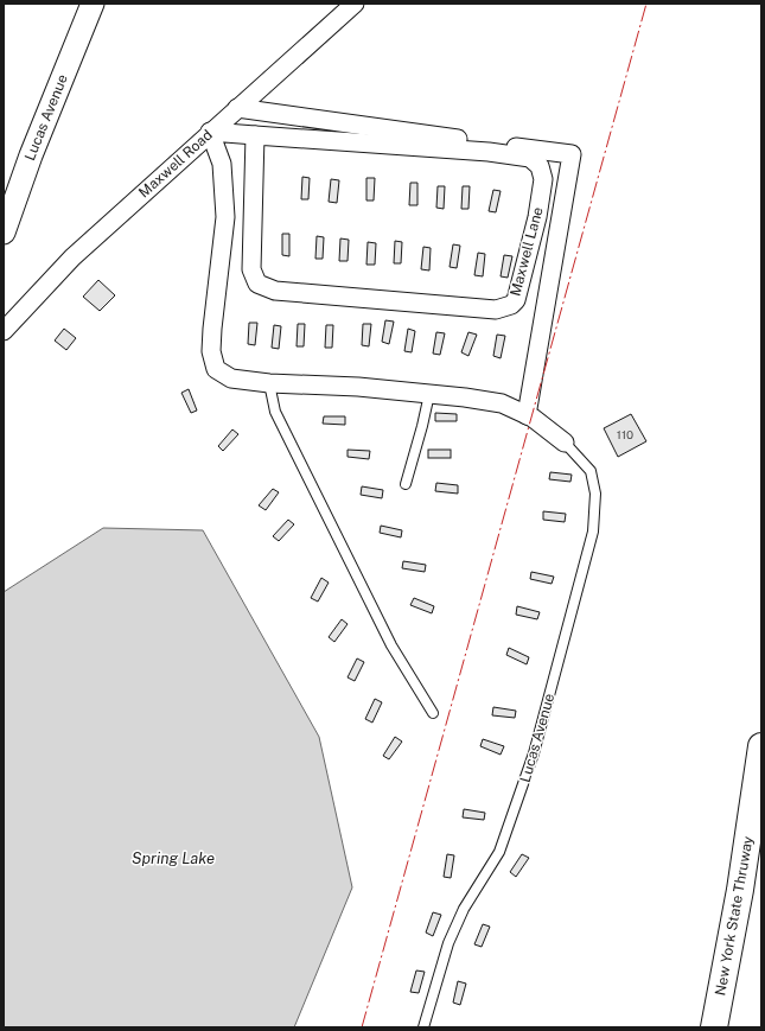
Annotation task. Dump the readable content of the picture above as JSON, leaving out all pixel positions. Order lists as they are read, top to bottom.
{
  "streets": {
    "highway": ["New York State Thruway"],
    "street": ["Lucas Avenue", "Maxwell Road", "Maxwell Lane"]
  },
  "crossings": [
    ["Maxwell Road", "Maxwell Lane"]
  ],
  "water": ["Spring Lake"],
  "house_numbers": ["110"]
}
